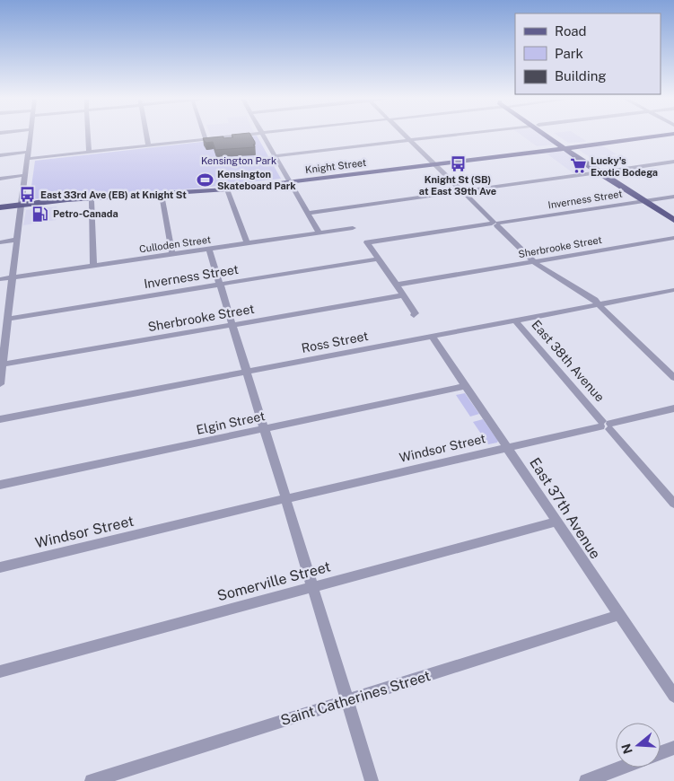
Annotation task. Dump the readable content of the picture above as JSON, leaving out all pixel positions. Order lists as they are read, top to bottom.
{
  "streets": {
    "main road": ["Knight Street"],
    "street": [
      "Inverness Street",
      "Culloden Street",
      "Sherbrooke Street",
      "Ross Street",
      "East 38th Avenue",
      "Elgin Street",
      "Windsor Street",
      "East 37th Avenue",
      "Somerville Street",
      "Saint Catherines Street"
    ]
  },
  "crossings": [
    ["Ross Street", "East 38th Avenue"],
    ["Ross Street", "East 37th Avenue"],
    ["East 38th Avenue", "Windsor Street"],
    ["Elgin Street", "East 37th Avenue"],
    ["Windsor Street", "East 37th Avenue"],
    ["East 37th Avenue", "Somerville Street"],
    ["East 37th Avenue", "Saint Catherines Street"]
  ],
  "parks": ["Kensington Park"],
  "places": {
    "bus stop": ["Knight St (SB) at East 39th Ave", "East 33rd Ave (EB) at Knight St"],
    "supermarket": ["Lucky's Exotic Bodega"],
    "sports": ["Kensington Skateboard Park"],
    "fuel station": ["Petro-Canada"]
  },
  "legend": ["Road", "Park", "Building"],
  "north": "left"
}
